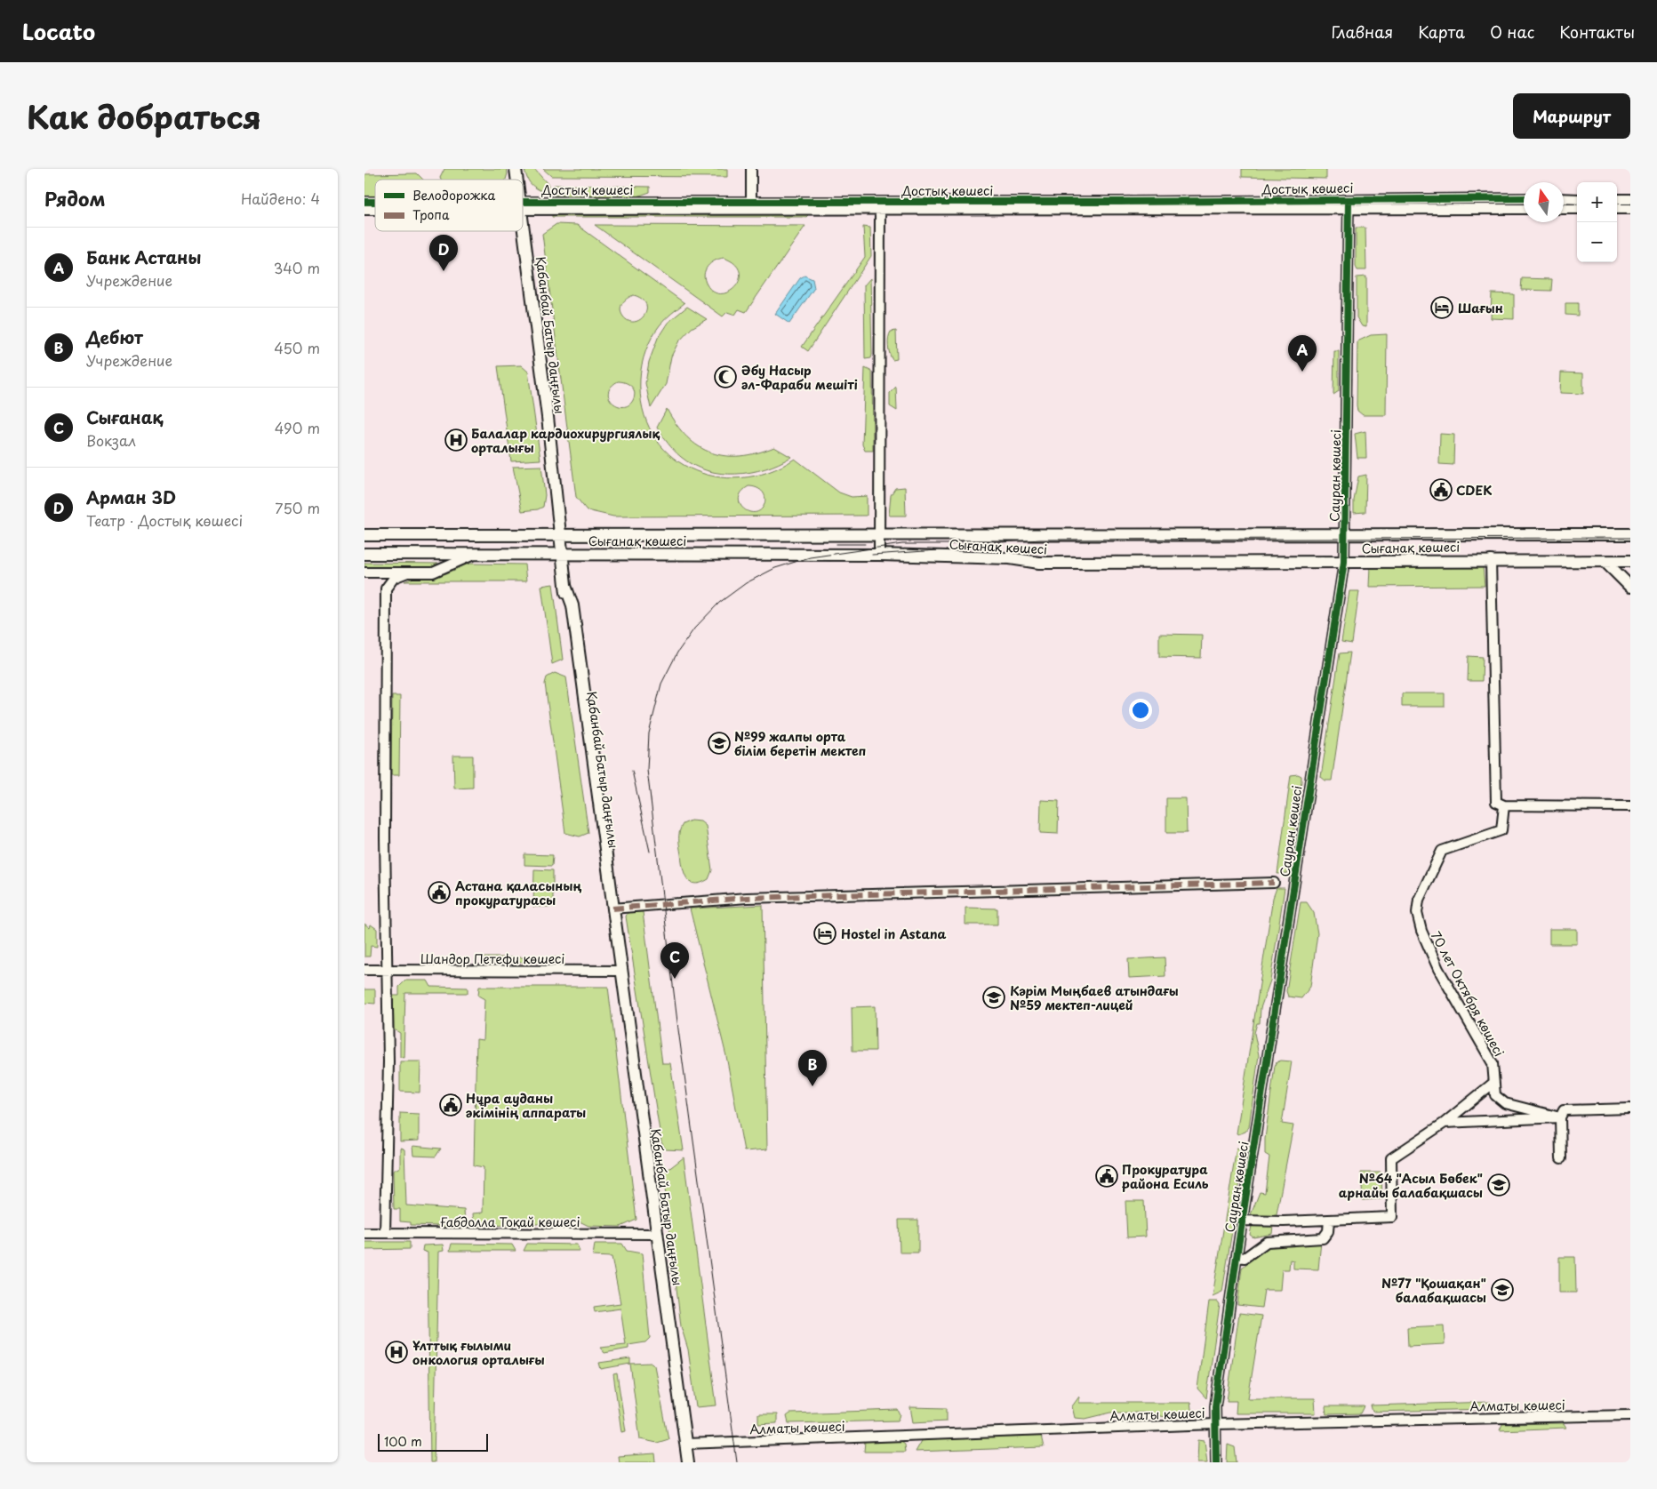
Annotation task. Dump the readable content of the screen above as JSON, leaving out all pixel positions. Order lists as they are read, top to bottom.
{
  "streets": {
    "main road": ["Қабанбай Батыр даңғылы", "Сығанақ көшесі"],
    "street": [
      "Достық көшесі",
      "Сауран көшесі",
      "Шандор Петефи көшесі",
      "70 лет Октября көшесі",
      "Ғабдолла Тоқай көшесі",
      "Алматы көшесі"
    ]
  },
  "crossings": [
    ["Достық көшесі", "Сауран көшесі"],
    ["Қабанбай Батыр даңғылы", "Сығанақ көшесі"],
    ["Қабанбай Батыр даңғылы", "Шандор Петефи көшесі"],
    ["Қабанбай Батыр даңғылы", "Ғабдолла Тоқай көшесі"],
    ["Қабанбай Батыр даңғылы", "Алматы көшесі"],
    ["Сауран көшесі", "Сығанақ көшесі"],
    ["Сауран көшесі", "Алматы көшесі"]
  ],
  "places": {
    "hotel": ["Шағын", "Hostel in Astana"],
    "mosque": ["Әбу Насыр әл-Фараби мешіті"],
    "hospital": ["Балалар кардиохирургиялық орталығы", "Ұлттық ғылыми онкология орталығы"],
    "public building": [
      "CDEK",
      "Астана қаласының прокуратурасы",
      "Нұра ауданы әкімінің аппараты",
      "Прокуратура района Есиль"
    ],
    "school or university": [
      "№99 жалпы орта білім беретін мектеп",
      "Кәрім Мыңбаев атындағы №59 мектеп-лицей",
      "№64 \"Асыл Бөбек\" арнайы балабақшасы",
      "№77 \"Қошақан\" балабақшасы"
    ]
  },
  "legend": ["Велодорожка", "Тропа"],
  "scale_bar": "100 m",
  "north": "top",
  "page": {
    "header": "Locato",
    "nav": [
      "Главная",
      "Карта",
      "О нас",
      "Контакты"
    ],
    "title": "Как добраться",
    "buttons": "Маршрут",
    "heading": ["Рядом", "Найдено: 4"],
    "map_buttons": ["+", "−"],
    "list": [
      {
        "mark": "A",
        "name": "Банк Астаны",
        "note": "Учреждение",
        "value": "340 m"
      },
      {
        "mark": "B",
        "name": "Дебют",
        "note": "Учреждение",
        "value": "450 m"
      },
      {
        "mark": "C",
        "name": "Сығанақ",
        "note": "Вокзал",
        "value": "490 m"
      },
      {
        "mark": "D",
        "name": "Арман 3D",
        "note": "Театр · Достық көшесі",
        "value": "750 m"
      }
    ],
    "pins": [
      "D",
      "A",
      "C",
      "B"
    ],
    "scale": "100 m"
  }
}
